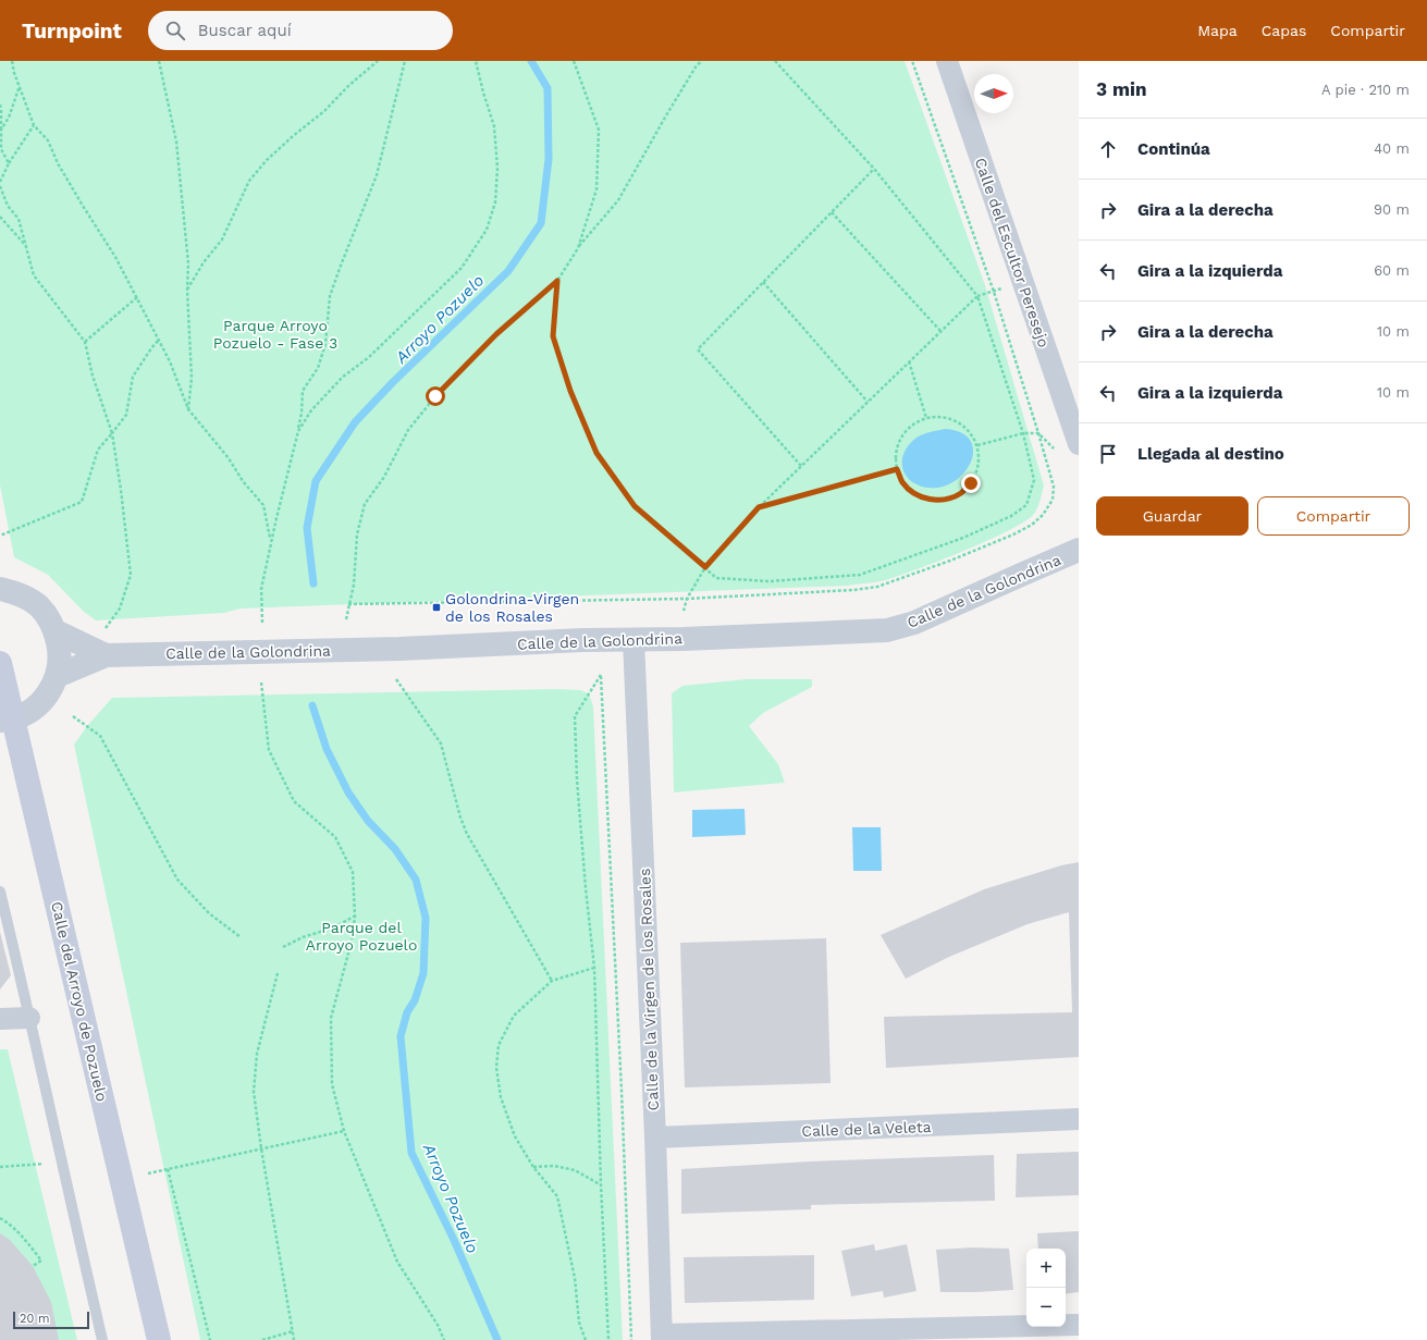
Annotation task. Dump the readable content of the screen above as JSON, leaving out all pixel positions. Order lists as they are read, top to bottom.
{
  "streets": {
    "main road": ["Calle del Arroyo de Pozuelo"],
    "street": [
      "Calle del Escultor Peresejo",
      "Calle de la Golondrina",
      "Calle de la Virgen de los Rosales",
      "Calle de la Veleta"
    ]
  },
  "crossings": [
    ["Calle de la Golondrina", "Calle de la Virgen de los Rosales"],
    ["Calle de la Virgen de los Rosales", "Calle de la Veleta"]
  ],
  "water": ["Arroyo Pozuelo"],
  "parks": ["Parque Arroyo Pozuelo - Fase 3", "Parque del Arroyo Pozuelo"],
  "places": {
    "transit": ["Golondrina-Virgen de los Rosales"]
  },
  "scale_bar": "20 m",
  "north": "right",
  "page": {
    "header": "Turnpoint",
    "search": "Buscar aquí",
    "nav": ["Mapa", "Capas", "Compartir"],
    "heading": ["3 min", "A pie · 210 m"],
    "list": [
      ["Continúa", "40 m"],
      ["Gira a la derecha", "90 m"],
      ["Gira a la izquierda", "60 m"],
      ["Gira a la derecha", "10 m"],
      ["Gira a la izquierda", "10 m"],
      "Llegada al destino"
    ],
    "buttons": ["Guardar", "Compartir"],
    "map_buttons": ["+", "−"],
    "scale": "20 m"
  }
}
